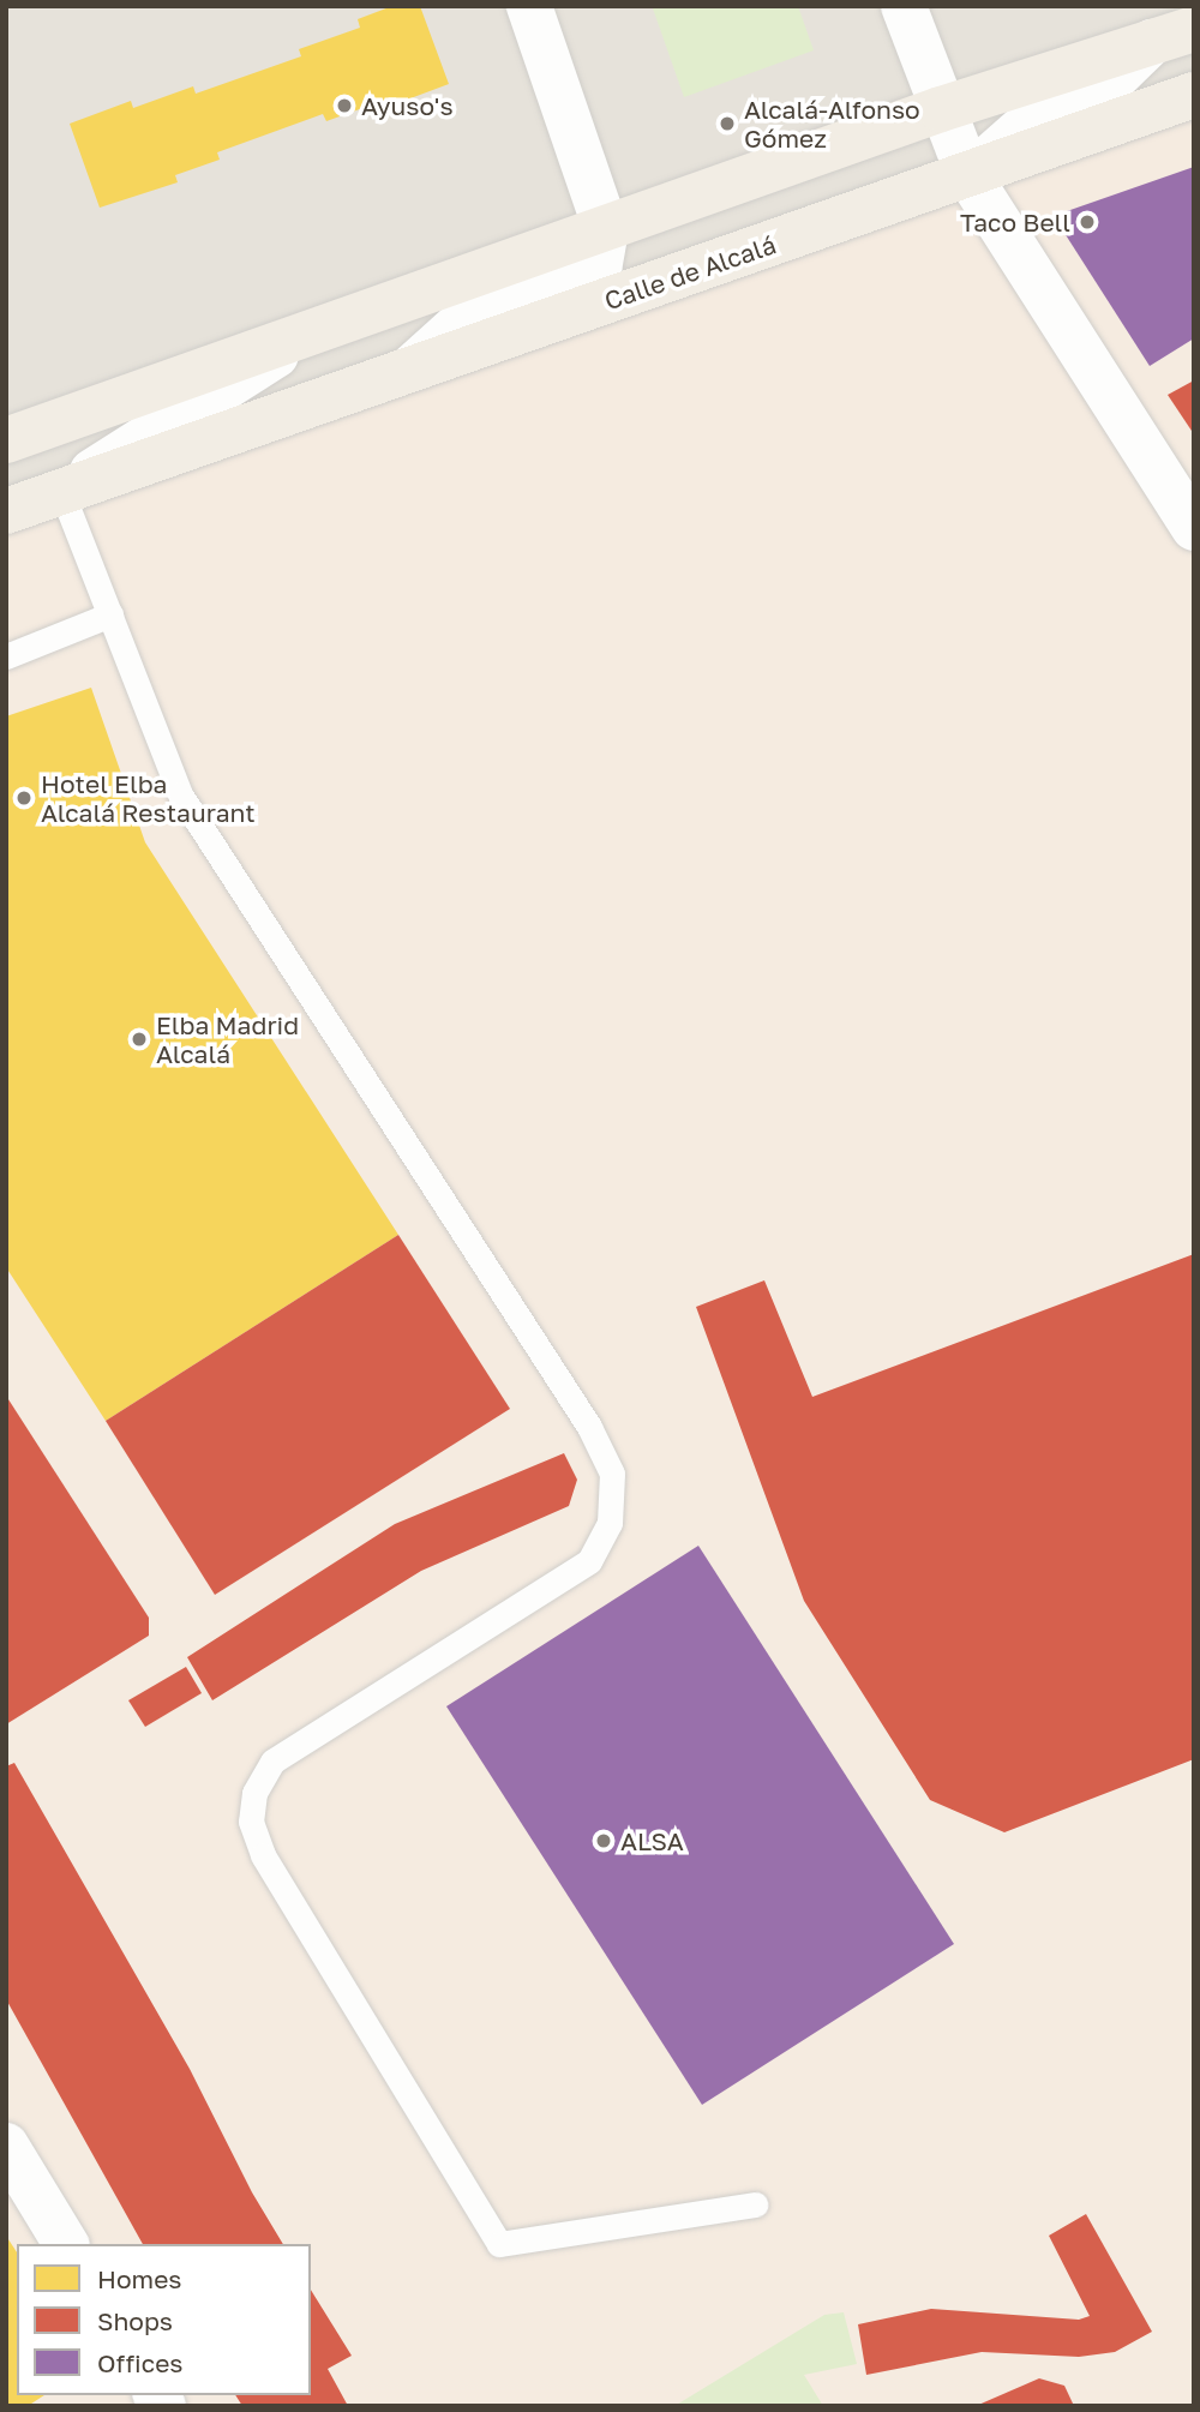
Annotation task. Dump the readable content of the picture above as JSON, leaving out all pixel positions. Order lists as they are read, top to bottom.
{
  "streets": {
    "main road": ["Calle de Alcalá"]
  },
  "places": [
    "Ayuso's",
    "Alcalá-Alfonso Gómez",
    "Taco Bell",
    "Hotel Elba Alcalá Restaurant",
    "Elba Madrid Alcalá",
    "ALSA"
  ],
  "legend": ["Homes", "Shops", "Offices"]
}
